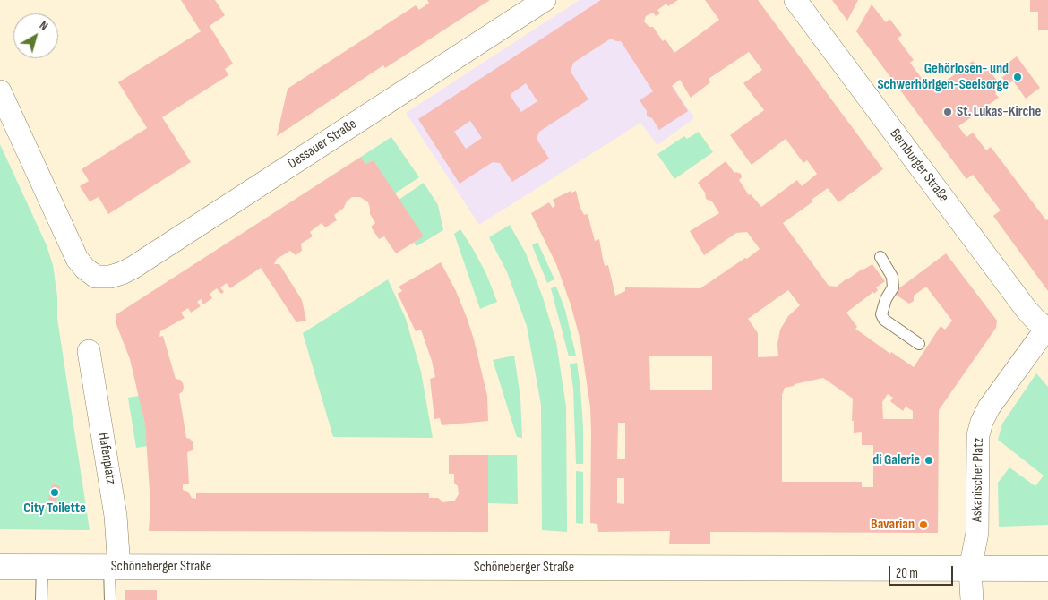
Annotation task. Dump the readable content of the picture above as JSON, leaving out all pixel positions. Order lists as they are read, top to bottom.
{
  "streets": {
    "street": [
      "Dessauer Straße",
      "Bernburger Straße",
      "Hafenplatz",
      "Askanischer Platz",
      "Schöneberger Straße"
    ]
  },
  "crossings": [
    ["Bernburger Straße", "Askanischer Platz"],
    ["Hafenplatz", "Schöneberger Straße"],
    ["Askanischer Platz", "Schöneberger Straße"]
  ],
  "places": [
    "Gehörlosen- und Schwerhörigen-Seelsorge",
    "St. Lukas-Kirche",
    "di Galerie",
    "City Toilette",
    "Bavarian"
  ],
  "scale_bar": "20 m",
  "north": "top right"
}
